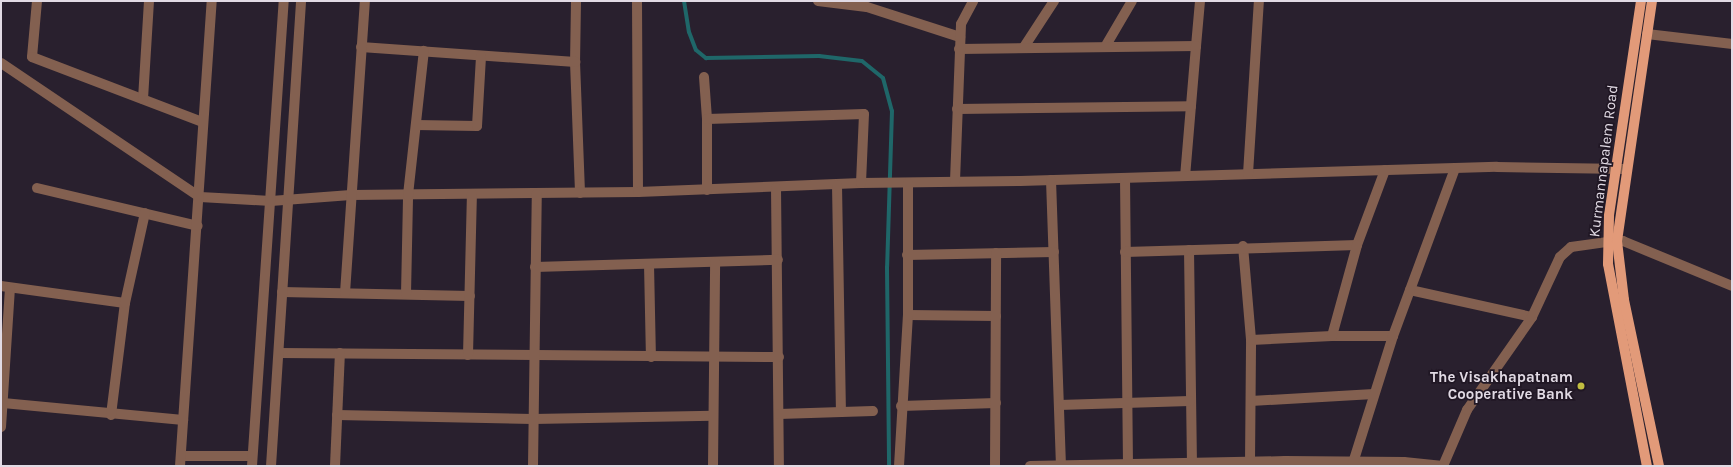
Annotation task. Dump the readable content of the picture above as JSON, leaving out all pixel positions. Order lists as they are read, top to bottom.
{
  "streets": {
    "main road": ["Kurmannapalem Road"]
  },
  "places": ["The Visakhapatnam Cooperative Bank"]
}
